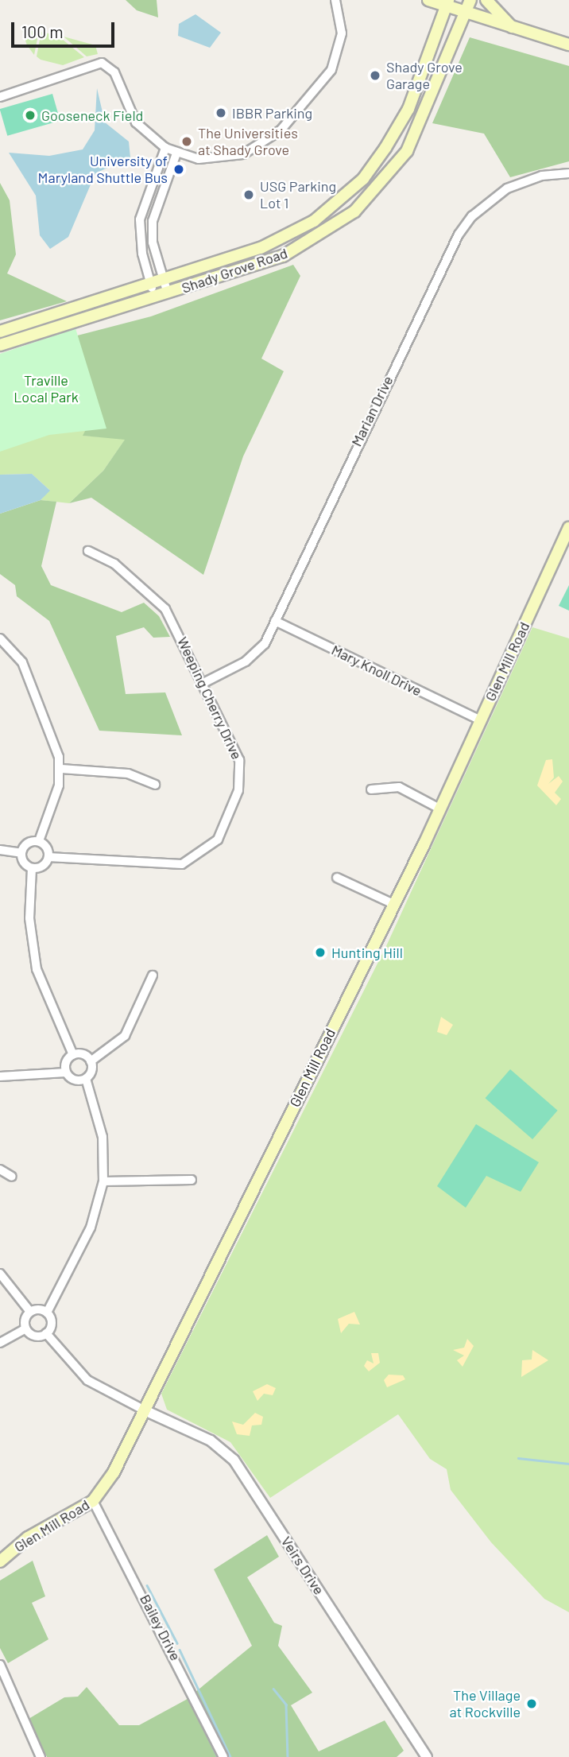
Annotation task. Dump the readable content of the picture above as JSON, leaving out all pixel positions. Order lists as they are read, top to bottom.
{
  "streets": {
    "main road": ["Shady Grove Road", "Glen Mill Road"],
    "street": [
      "Marian Drive",
      "Mary Knoll Drive",
      "Weeping Cherry Drive",
      "Veirs Drive",
      "Bailey Drive"
    ]
  },
  "crossings": [
    ["Marian Drive", "Mary Knoll Drive"],
    ["Marian Drive", "Weeping Cherry Drive"],
    ["Glen Mill Road", "Mary Knoll Drive"],
    ["Glen Mill Road", "Veirs Drive"],
    ["Glen Mill Road", "Bailey Drive"]
  ],
  "parks": ["Traville Local Park"],
  "places": [
    "Shady Grove Garage",
    "IBBR Parking",
    "Gooseneck Field",
    "The Universities at Shady Grove",
    "University of Maryland Shuttle Bus",
    "USG Parking Lot 1",
    "Hunting Hill",
    "The Village at Rockville"
  ],
  "scale_bar": "100 m"
}
